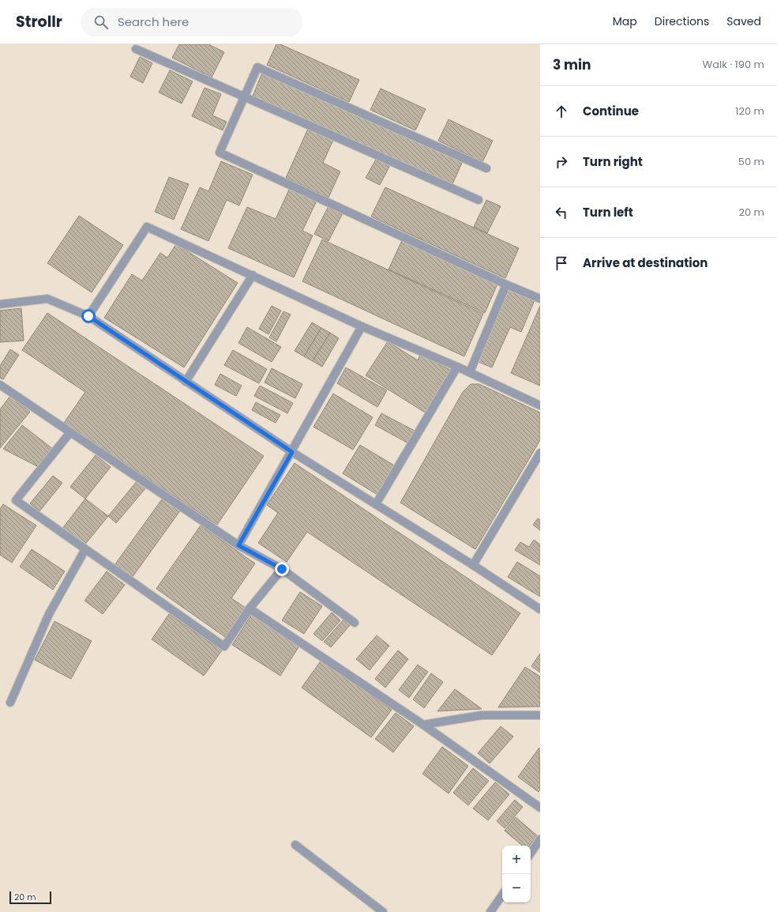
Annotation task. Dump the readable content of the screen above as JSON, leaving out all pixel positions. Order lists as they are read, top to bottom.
{
  "scale_bar": "20 m",
  "page": {
    "header": "Strollr",
    "search": "Search here",
    "nav": ["Map", "Directions", "Saved"],
    "heading": ["3 min", "Walk · 190 m"],
    "list": [
      ["Continue", "120 m"],
      ["Turn right", "50 m"],
      ["Turn left", "20 m"],
      "Arrive at destination"
    ],
    "map_buttons": ["+", "−"],
    "scale": "20 m"
  }
}
